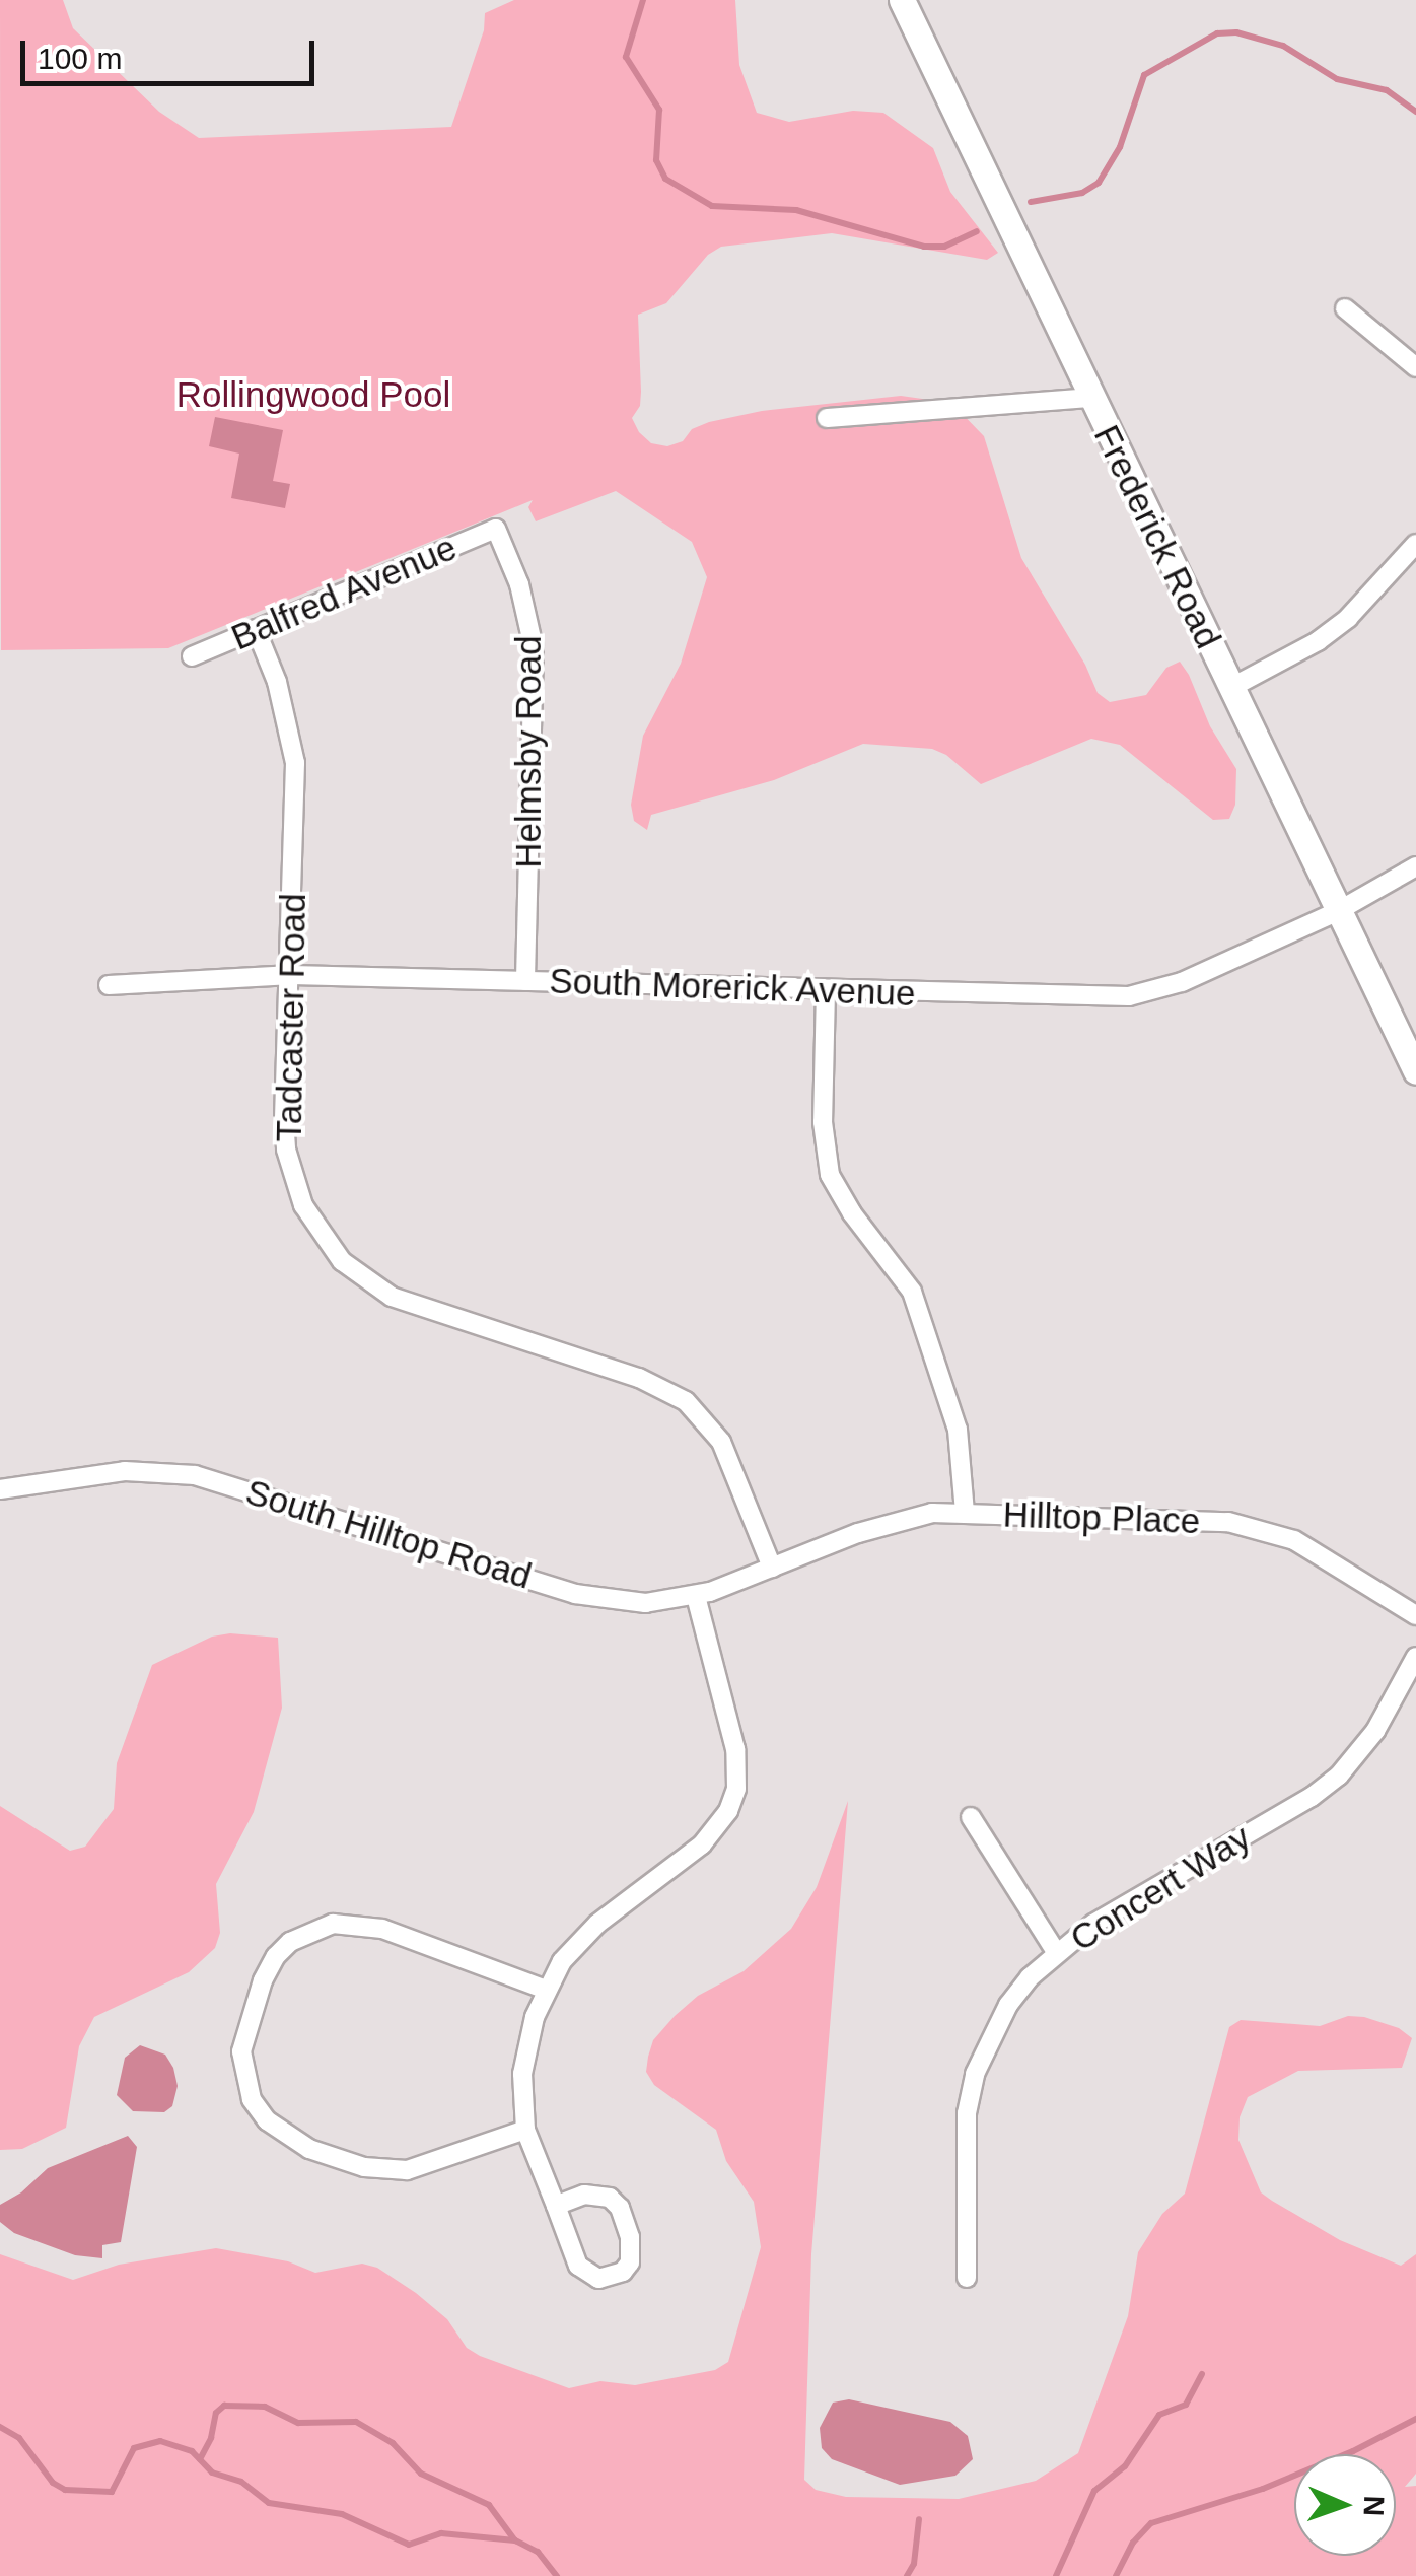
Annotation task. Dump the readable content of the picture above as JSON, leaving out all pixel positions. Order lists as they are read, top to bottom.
{
  "streets": {
    "main road": ["Frederick Road"],
    "street": [
      "Balfred Avenue",
      "Helmsby Road",
      "South Morerick Avenue",
      "Tadcaster Road",
      "Hilltop Place",
      "South Hilltop Road",
      "Concert Way"
    ]
  },
  "crossings": [
    ["Frederick Road", "South Morerick Avenue"],
    ["Balfred Avenue", "Helmsby Road"],
    ["Balfred Avenue", "Tadcaster Road"],
    ["Helmsby Road", "South Morerick Avenue"],
    ["South Morerick Avenue", "Tadcaster Road"],
    ["Tadcaster Road", "Hilltop Place"],
    ["Tadcaster Road", "South Hilltop Road"],
    ["Hilltop Place", "South Hilltop Road"]
  ],
  "parks": ["Rollingwood Pool"],
  "scale_bar": "100 m",
  "north": "right"
}
